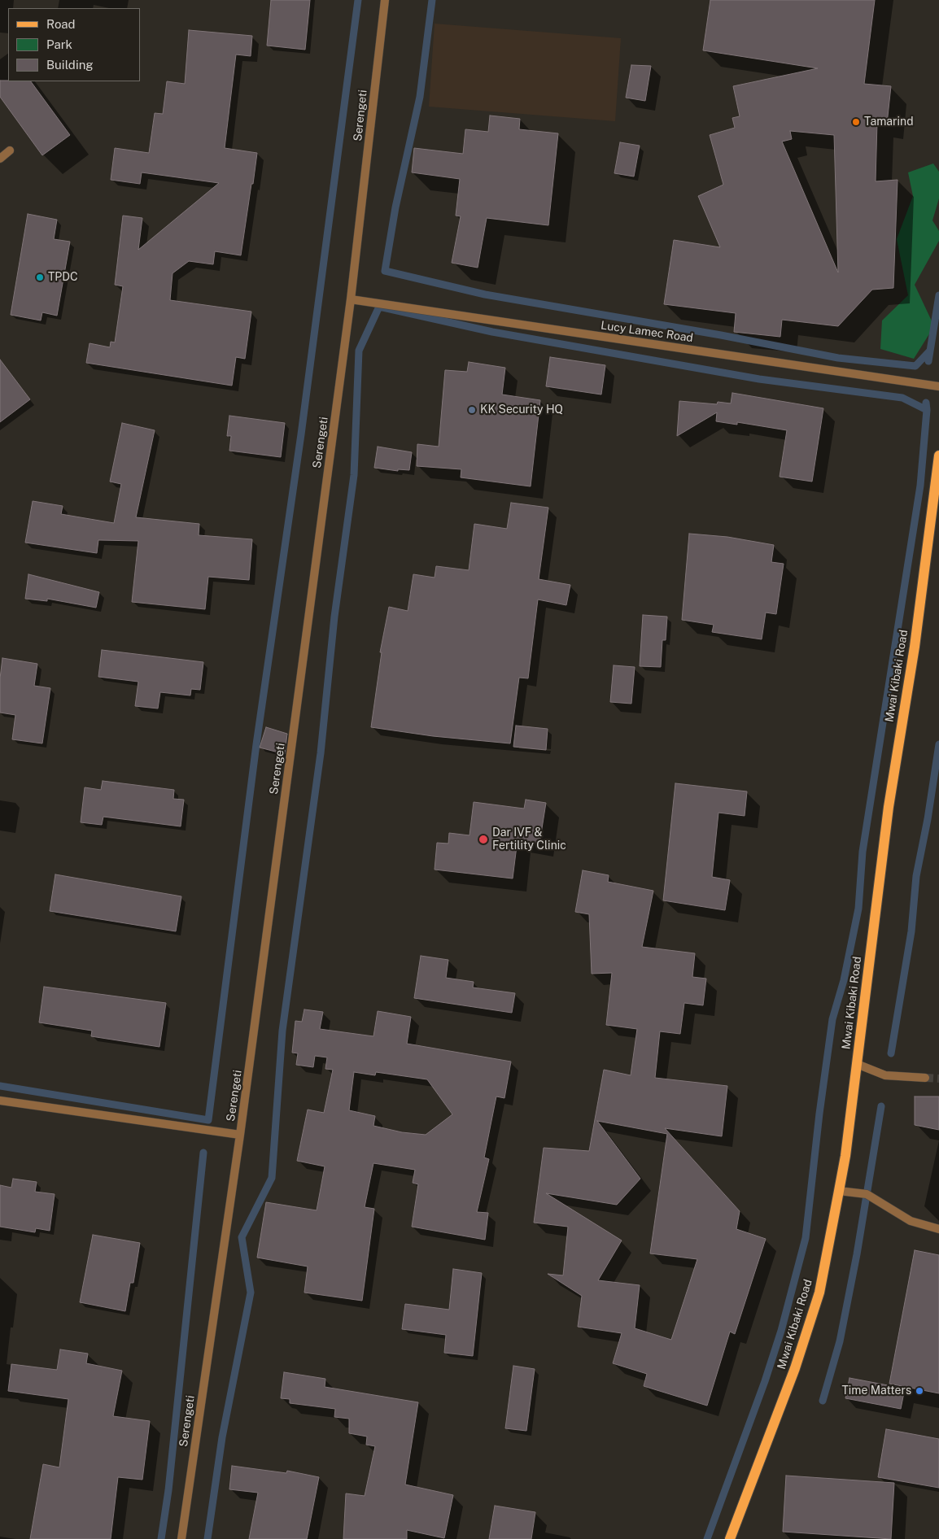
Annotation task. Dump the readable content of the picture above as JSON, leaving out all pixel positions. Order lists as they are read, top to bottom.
{
  "streets": {
    "main road": ["Mwai Kibaki Road"],
    "street": ["Serengeti", "Lucy Lamec Road"]
  },
  "crossings": [
    ["Serengeti", "Lucy Lamec Road"]
  ],
  "places": [
    "Tamarind",
    "TPDC",
    "KK Security HQ",
    "Dar IVF & Fertility Clinic",
    "Time Matters"
  ],
  "legend": ["Road", "Park", "Building"]
}
